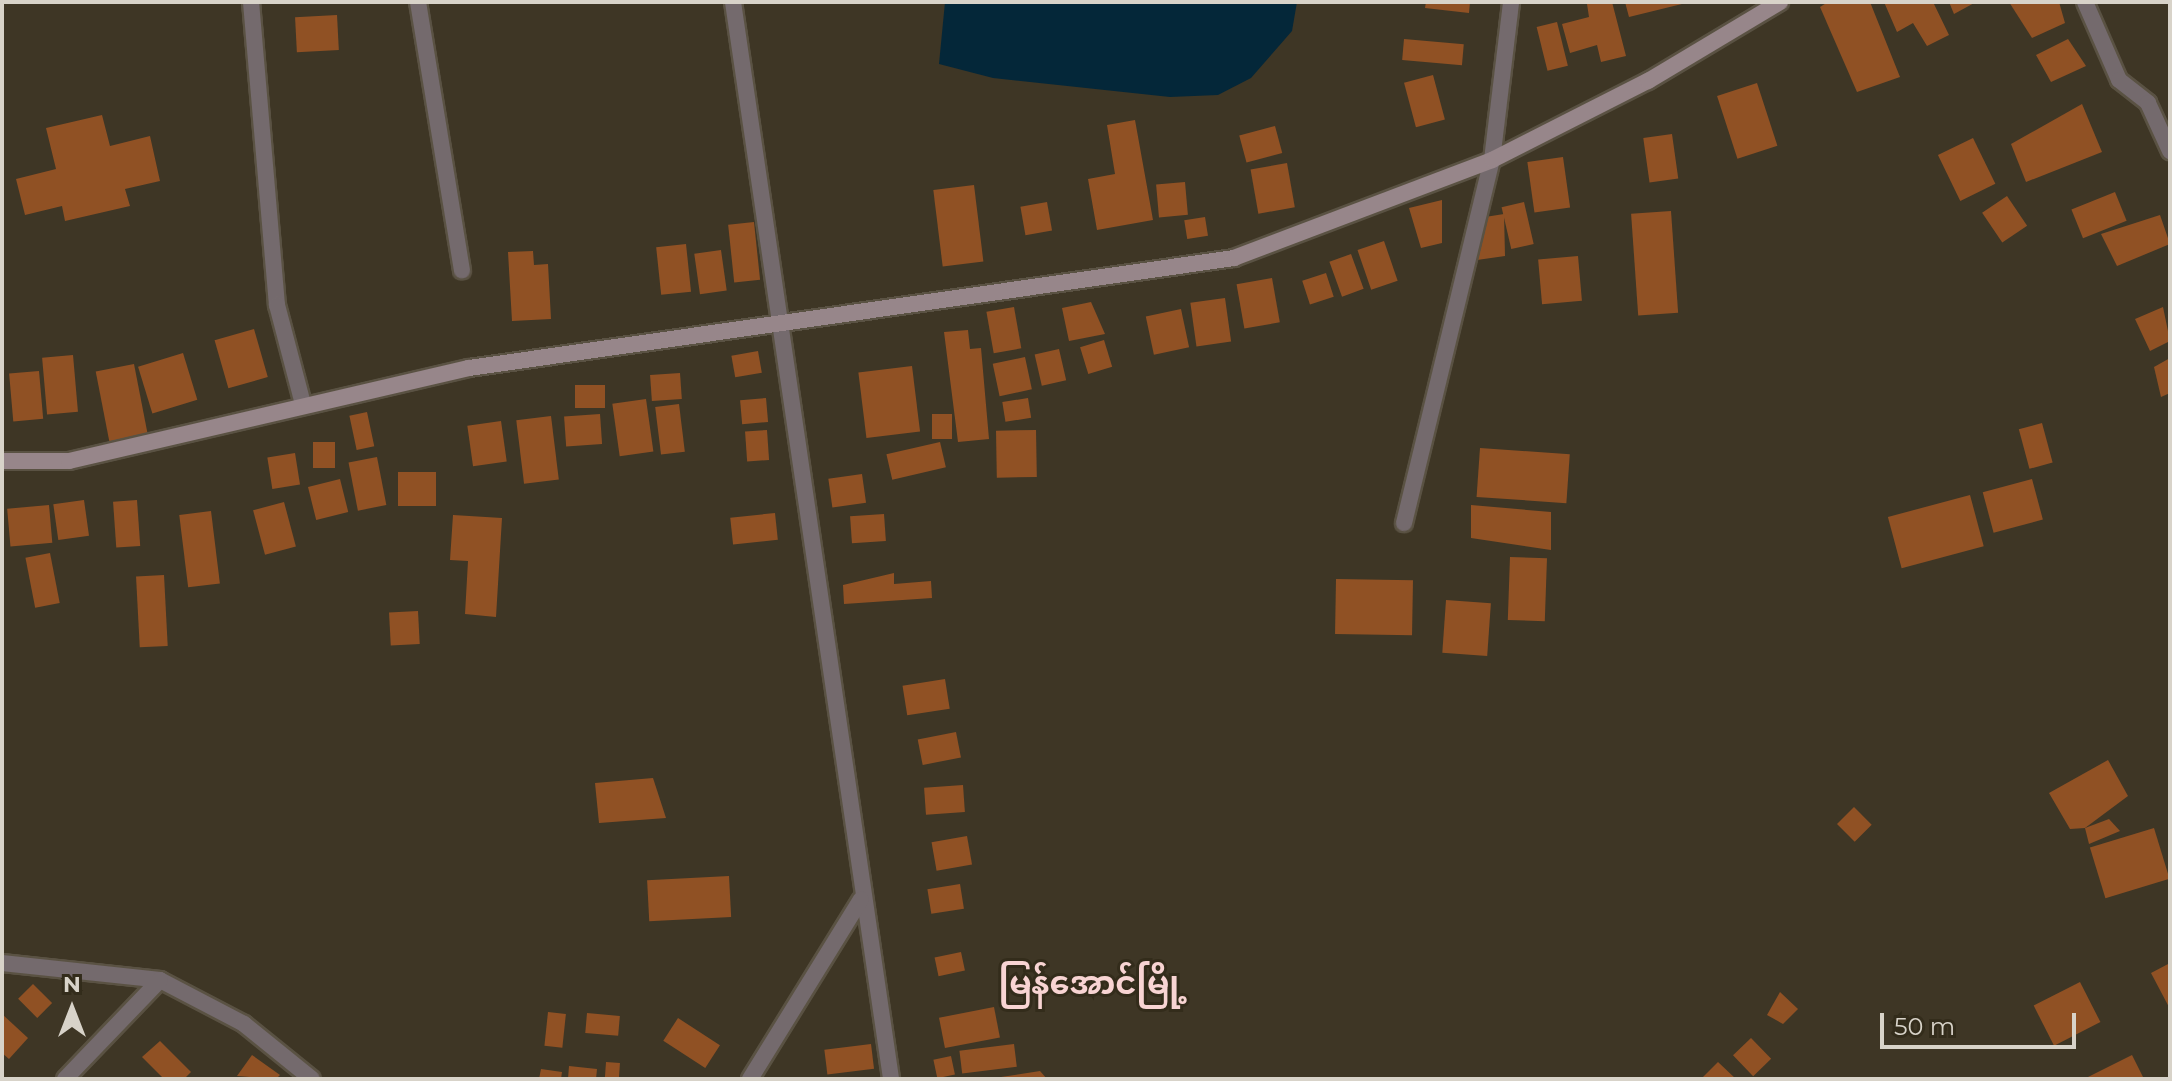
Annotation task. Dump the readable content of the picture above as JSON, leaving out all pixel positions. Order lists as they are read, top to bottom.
{
  "districts": ["မြန်အောင်မြို့"],
  "scale_bar": "50 m",
  "north": "top"
}
